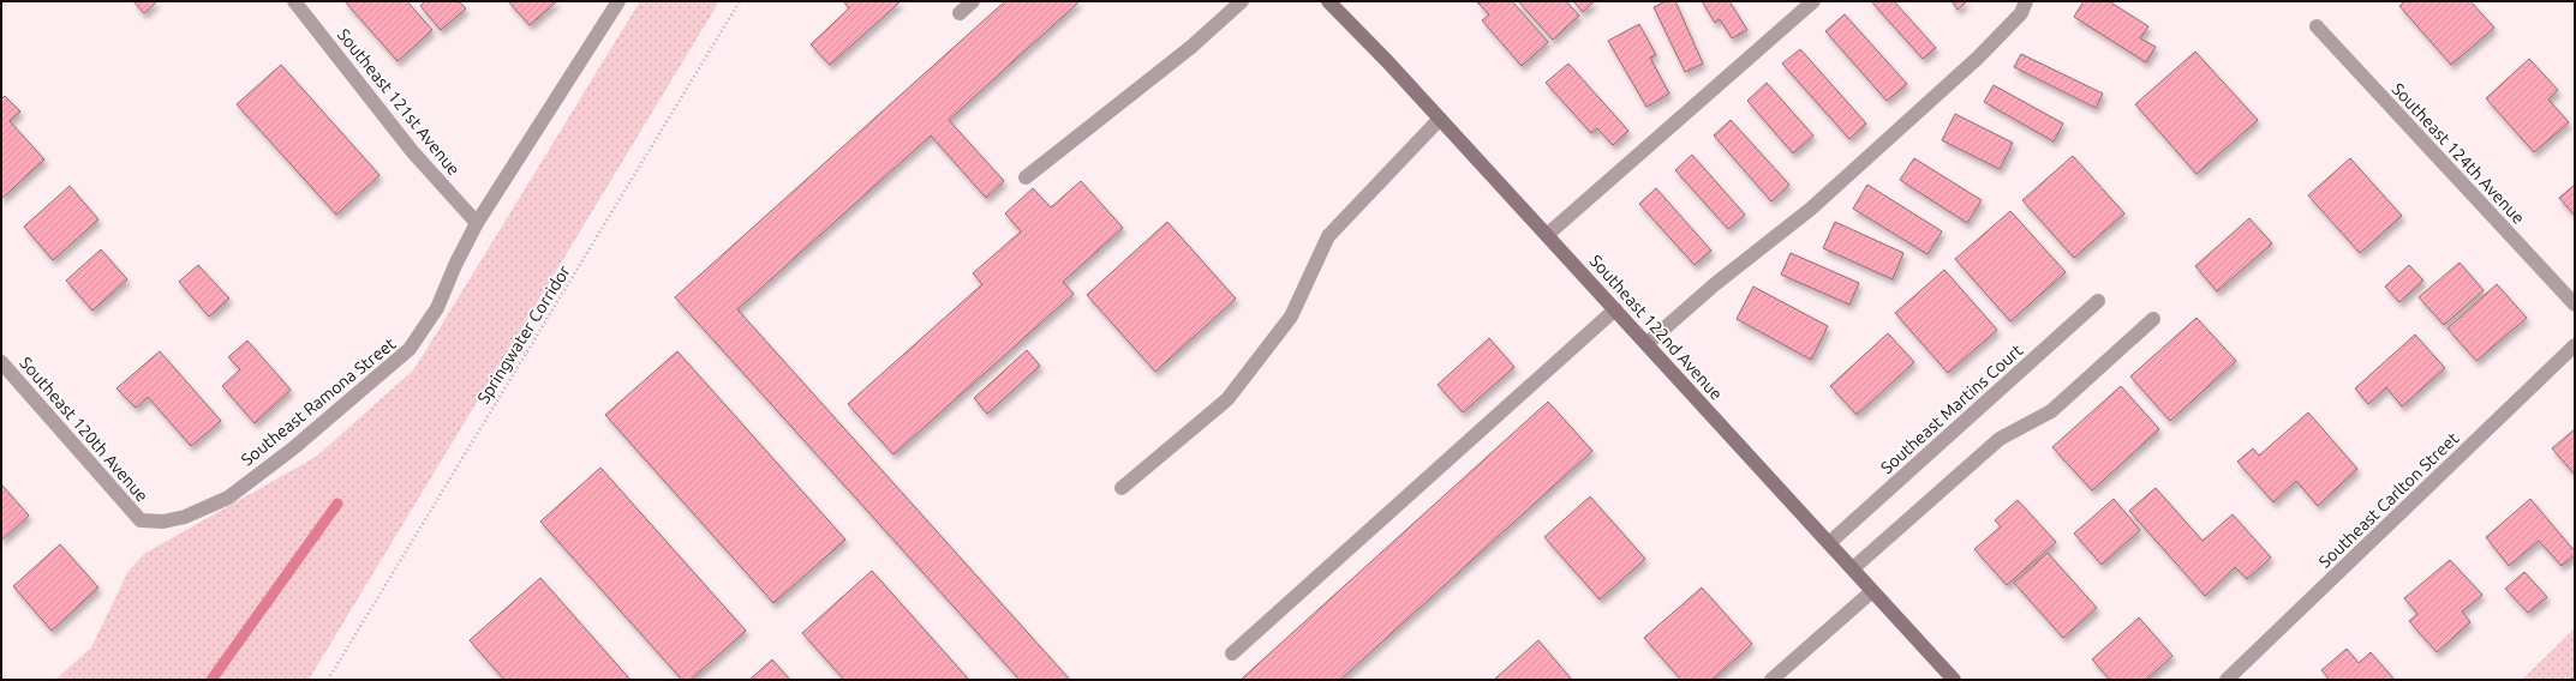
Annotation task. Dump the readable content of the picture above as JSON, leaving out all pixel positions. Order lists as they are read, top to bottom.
{
  "streets": {
    "main road": ["Southeast 122nd Avenue"],
    "street": [
      "Southeast 121st Avenue",
      "Southeast 124th Avenue",
      "Southeast Ramona Street",
      "Southeast Martins Court",
      "Southeast 120th Avenue",
      "Southeast Carlton Street"
    ],
    "path": ["Springwater Corridor"]
  },
  "crossings": [
    ["Southeast 121st Avenue", "Southeast Ramona Street"],
    ["Southeast 122nd Avenue", "Southeast Martins Court"],
    ["Southeast Ramona Street", "Southeast 120th Avenue"]
  ]
}
